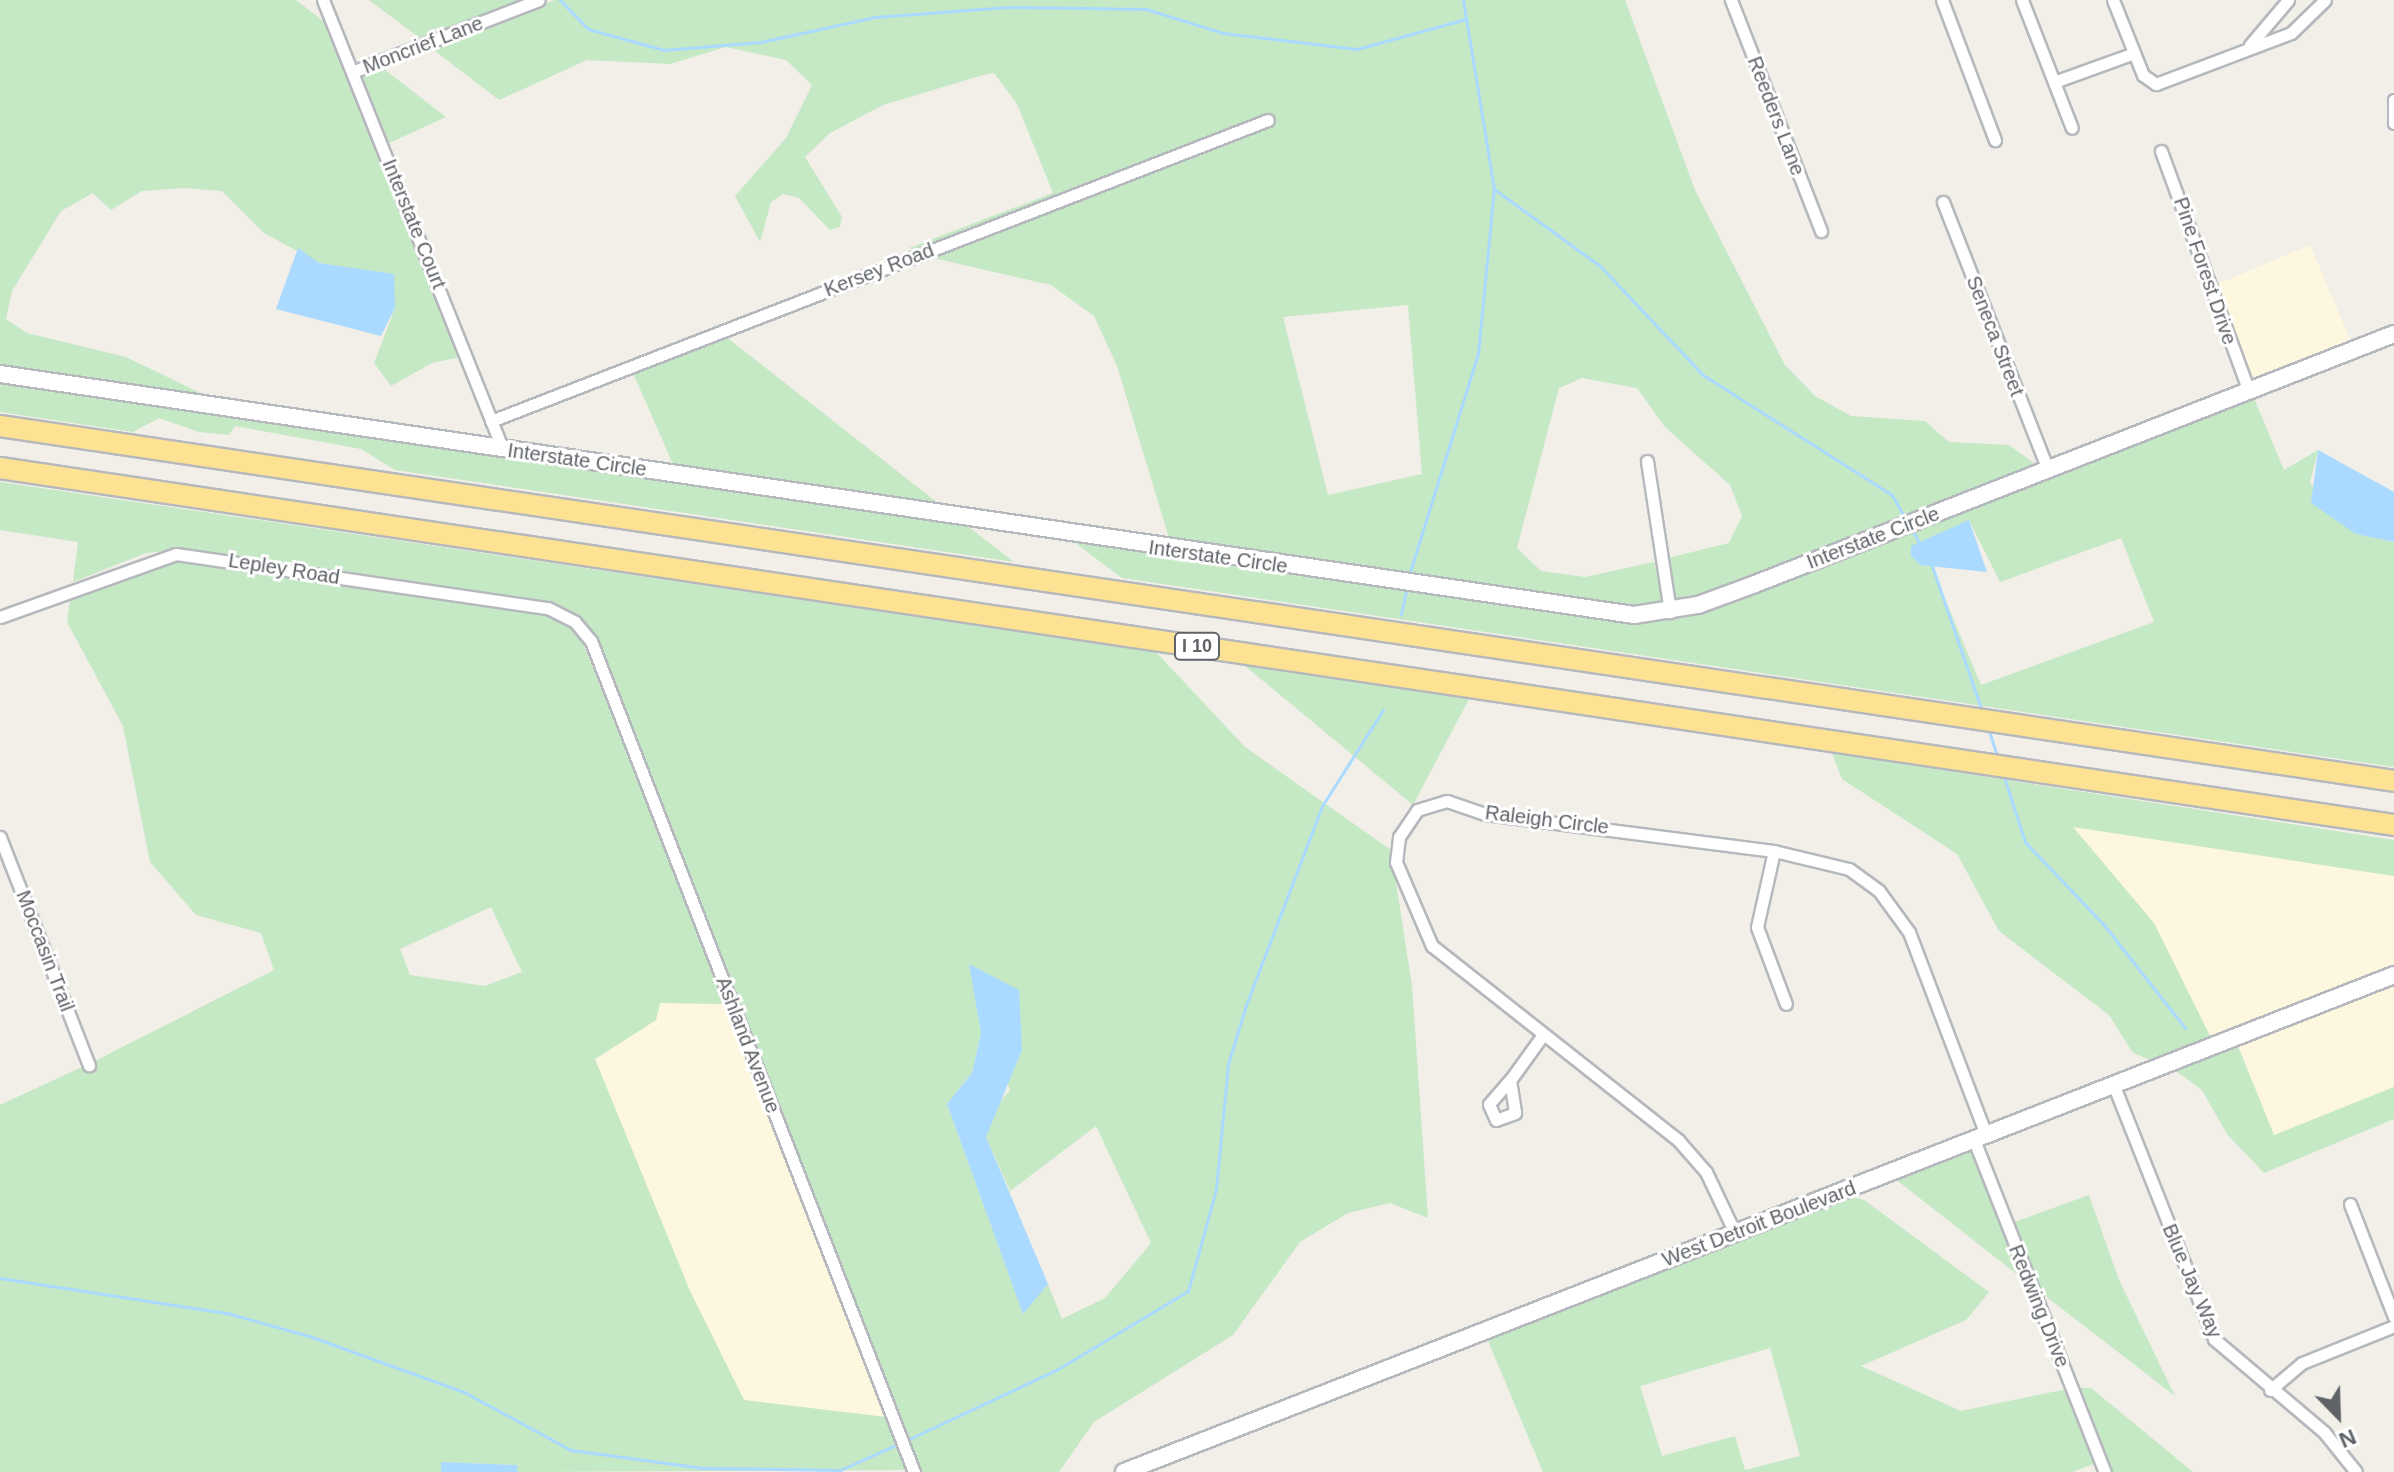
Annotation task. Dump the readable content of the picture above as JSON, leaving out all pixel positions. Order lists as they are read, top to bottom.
{
  "streets": {
    "highway": ["I 10"],
    "street": [
      "Moncrief Lane",
      "Reeders Lane",
      "Interstate Court",
      "Kersey Road",
      "Pine Forest Drive",
      "Seneca Street",
      "Interstate Circle",
      "Lepley Road",
      "Raleigh Circle",
      "Moccasin Trail",
      "Ashland Avenue",
      "West Detroit Boulevard",
      "Blue Jay Way",
      "Redwing Drive"
    ]
  },
  "crossings": [
    ["Moncrief Lane", "Interstate Court"],
    ["Interstate Court", "Kersey Road"],
    ["Interstate Court", "Interstate Circle"],
    ["Pine Forest Drive", "Interstate Circle"],
    ["Seneca Street", "Interstate Circle"],
    ["Lepley Road", "Ashland Avenue"],
    ["Raleigh Circle", "West Detroit Boulevard"],
    ["Raleigh Circle", "Redwing Drive"],
    ["West Detroit Boulevard", "Blue Jay Way"],
    ["West Detroit Boulevard", "Redwing Drive"]
  ],
  "north": "bottom right"
}
